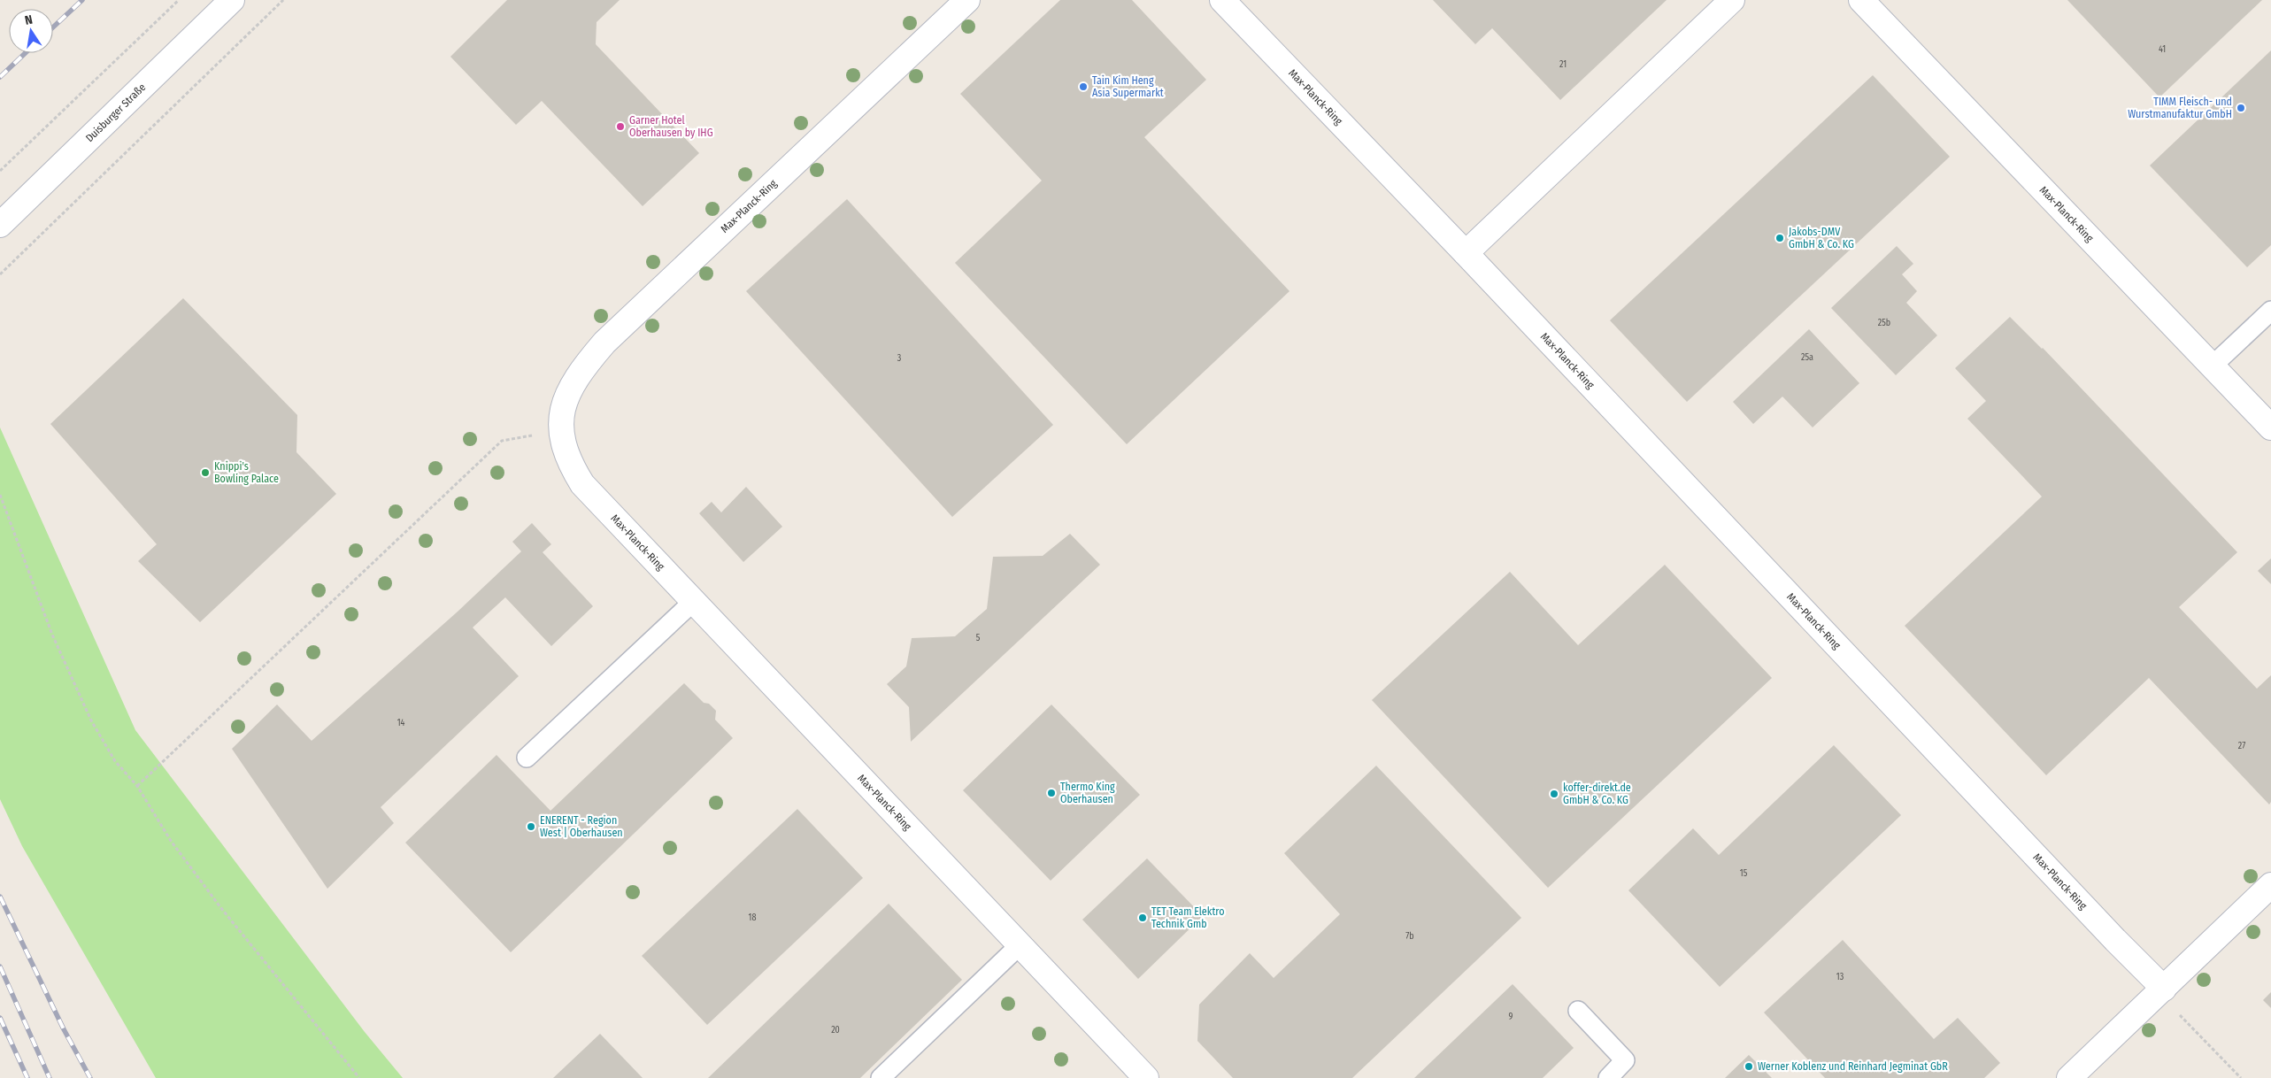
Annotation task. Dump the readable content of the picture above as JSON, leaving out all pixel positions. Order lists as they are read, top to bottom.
{
  "streets": {
    "street": ["Max-Planck-Ring", "Duisburger Straße"]
  },
  "places": [
    "Tain Kim Heng Asia Supermarkt",
    "TIMM Fleisch- und Wurstmanufaktur GmbH",
    "Garner Hotel Oberhausen by IHG",
    "Jakobs-DMV GmbH & Co. KG",
    "Knippi's Bowling Palace",
    "Thermo King Oberhausen",
    "koffer-direkt.de GmbH & Co. KG",
    "ENERENT - Region West | Oberhausen",
    "TET Team Elektro Technik Gmb",
    "Werner Koblenz und Reinhard Jegminat GbR"
  ],
  "house_numbers": [
    "41",
    "21",
    "25b",
    "25a",
    "3",
    "5",
    "14",
    "27",
    "15",
    "18",
    "7b",
    "13",
    "9",
    "20"
  ],
  "north": "top"
}
